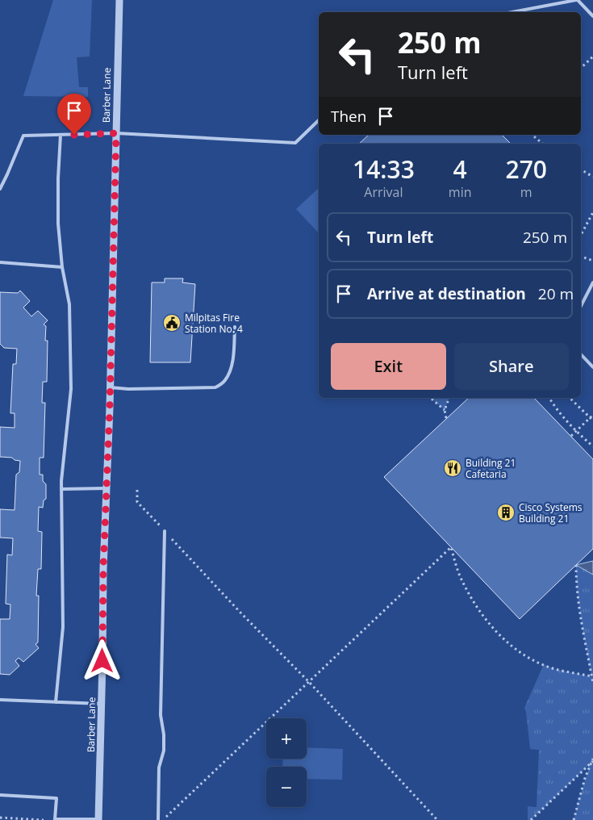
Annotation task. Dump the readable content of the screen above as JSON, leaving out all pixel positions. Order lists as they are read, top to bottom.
{
  "streets": {
    "street": ["Barber Lane"]
  },
  "places": {
    "public building": ["Milpitas Fire Station No. 4"],
    "restaurant": ["Building 21 Cafetaria"],
    "building": ["Cisco Systems Building 21"]
  },
  "page": {
    "turn": ["250 m", "Turn left"],
    "then": "Then",
    "eta": [
      "14:33",
      "Arrival",
      "4",
      "min",
      "270",
      "m"
    ],
    "list": [
      {
        "name": "Turn left",
        "value": "250 m"
      },
      {
        "name": "Arrive at destination",
        "value": "20 m"
      }
    ],
    "buttons": ["Exit", "Share"],
    "map_buttons": ["+", "−"]
  }
}
